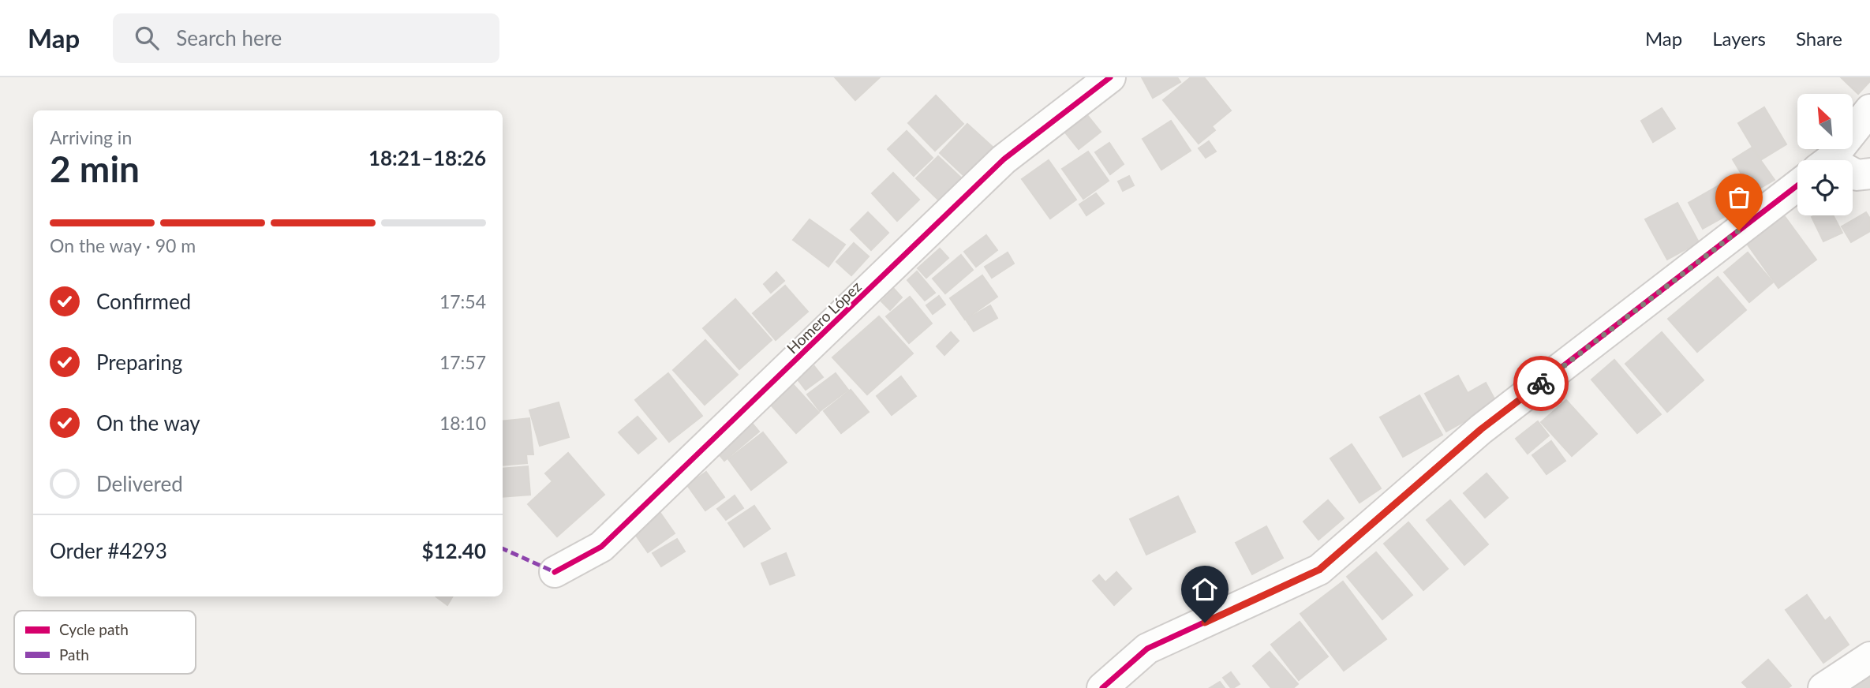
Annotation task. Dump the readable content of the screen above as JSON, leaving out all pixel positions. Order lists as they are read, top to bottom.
{
  "streets": {
    "street": ["Homero López"]
  },
  "legend": ["Cycle path", "Path"],
  "north": "top left",
  "page": {
    "header": "Map",
    "search": "Search here",
    "nav": ["Map", "Layers", "Share"],
    "heading": ["2 min", "Arriving in", "18:21–18:26"],
    "panel": ["Order #4293", "$12.40"],
    "bar": "On the way · 90 m",
    "list": [
      ["Confirmed", "17:54"],
      ["Preparing", "17:57"],
      ["On the way", "18:10"],
      "Delivered"
    ]
  }
}
